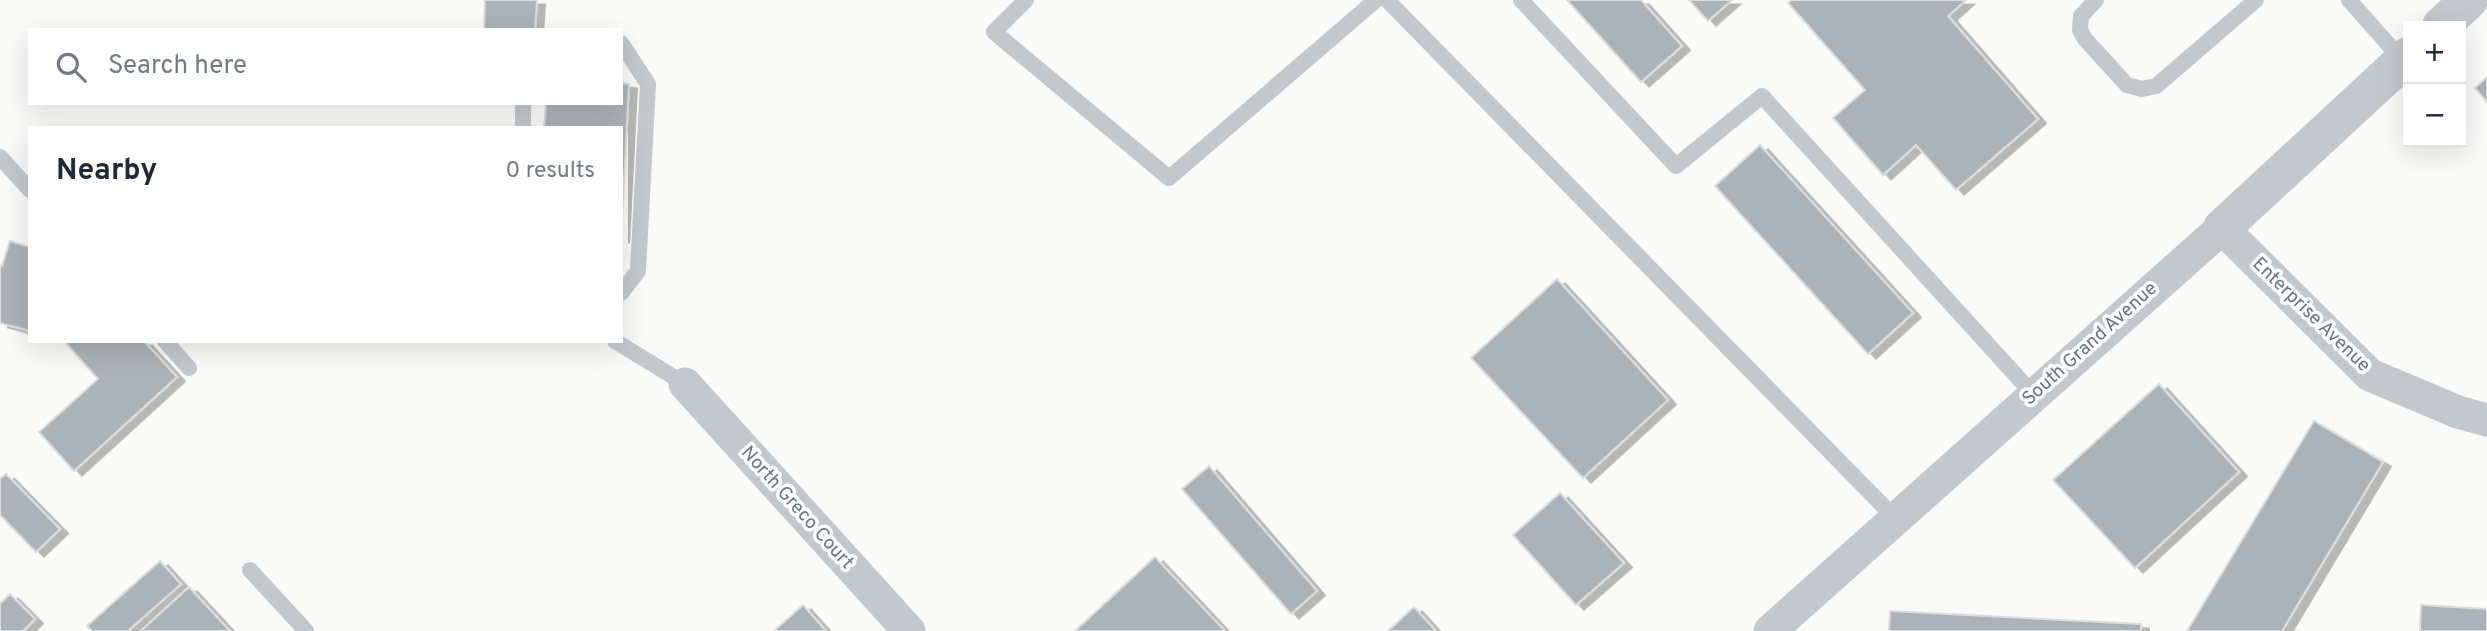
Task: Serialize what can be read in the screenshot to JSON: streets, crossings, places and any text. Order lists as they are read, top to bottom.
{
  "streets": {
    "street": ["Enterprise Avenue", "South Grand Avenue", "North Greco Court"]
  },
  "crossings": [
    ["Enterprise Avenue", "South Grand Avenue"]
  ],
  "page": {
    "map_buttons": ["+", "−"],
    "search": "Search here",
    "heading": ["Nearby", "0 results"]
  }
}
